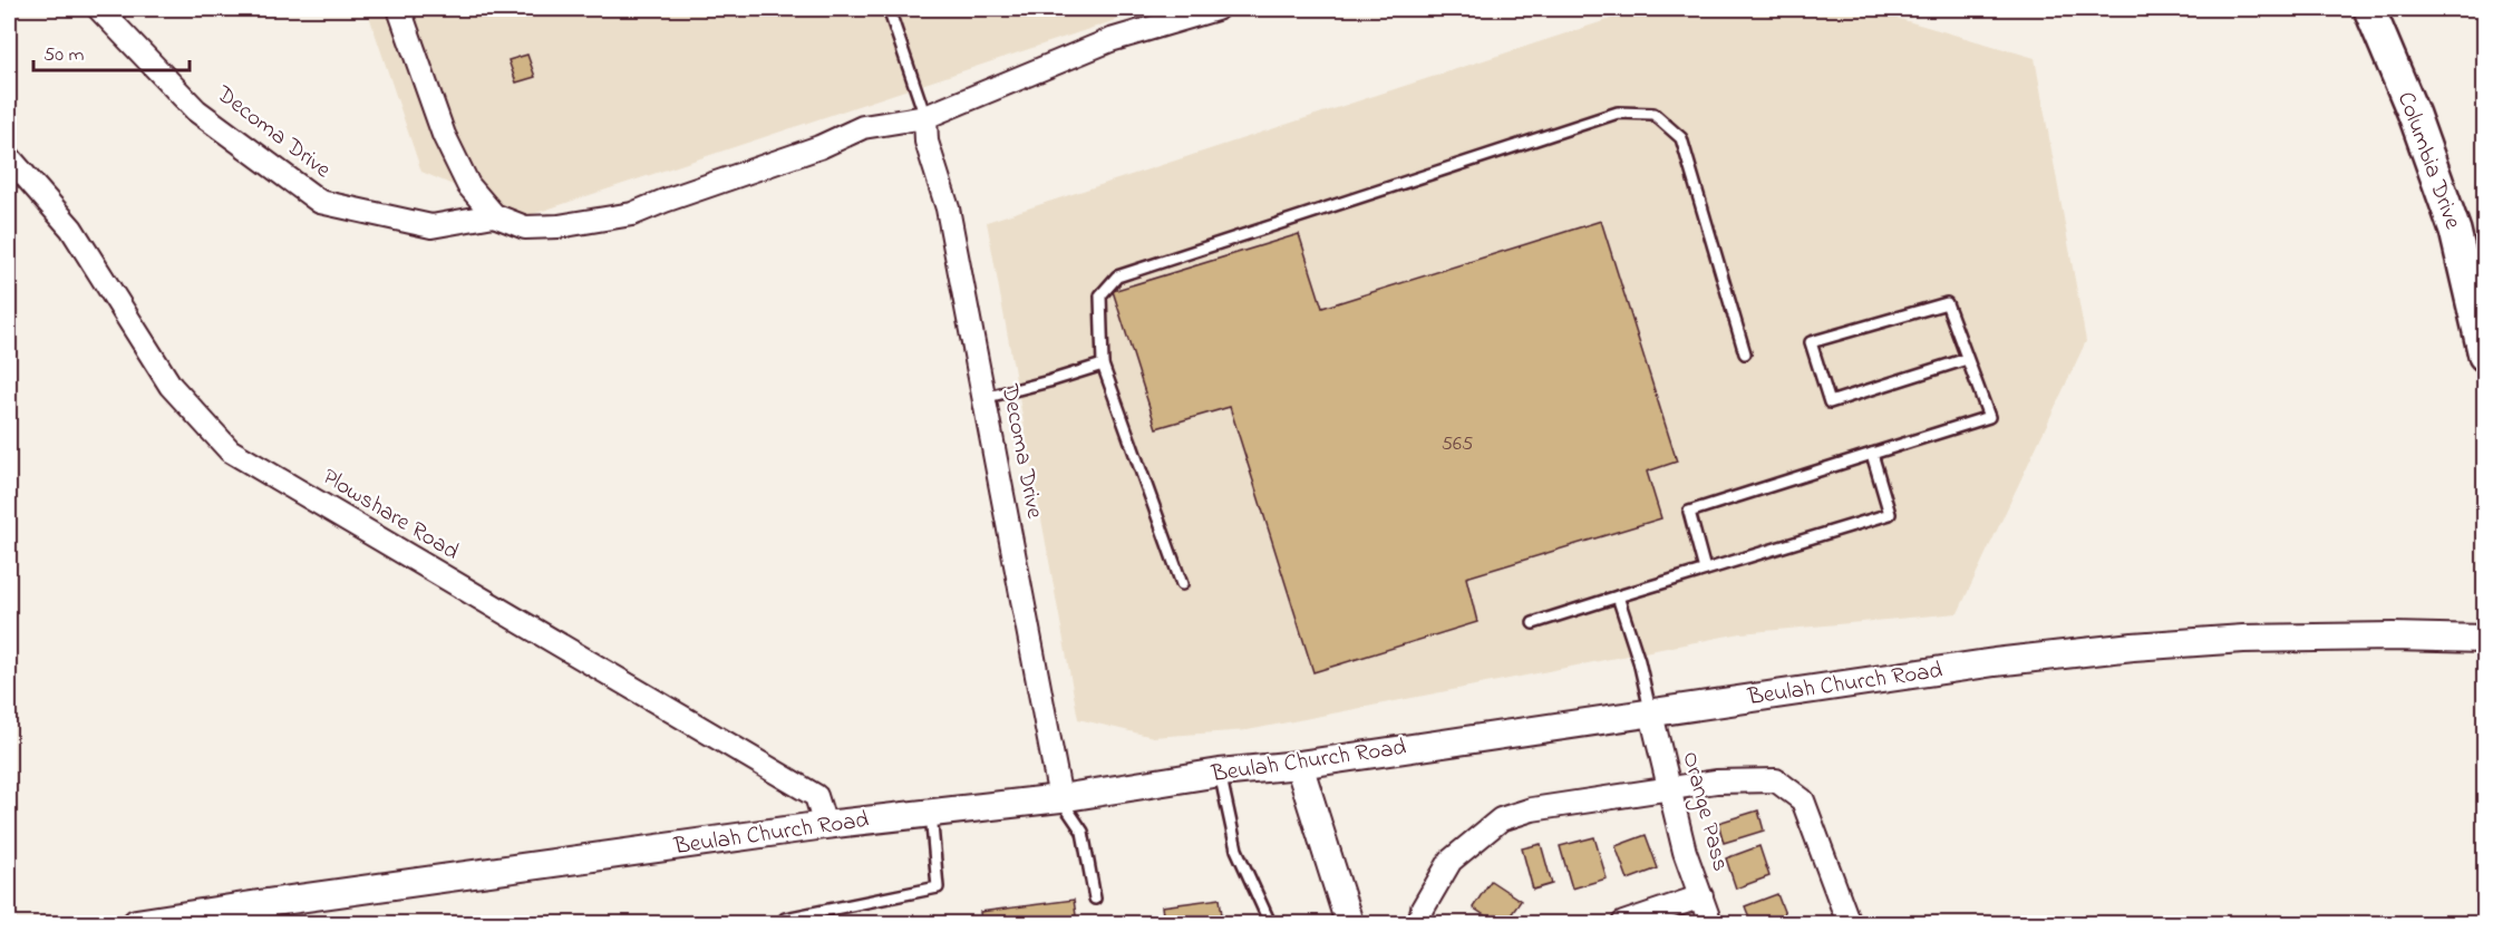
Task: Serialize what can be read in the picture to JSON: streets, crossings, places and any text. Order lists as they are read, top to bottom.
{
  "streets": {
    "main road": ["Columbia Drive"],
    "street": [
      "Decoma Drive",
      "Plowshare Road",
      "Beulah Church Road",
      "Orange Pass"
    ]
  },
  "crossings": [
    ["Decoma Drive", "Beulah Church Road"],
    ["Plowshare Road", "Beulah Church Road"],
    ["Beulah Church Road", "Orange Pass"]
  ],
  "house_numbers": ["565"],
  "scale_bar": "50 m"
}
